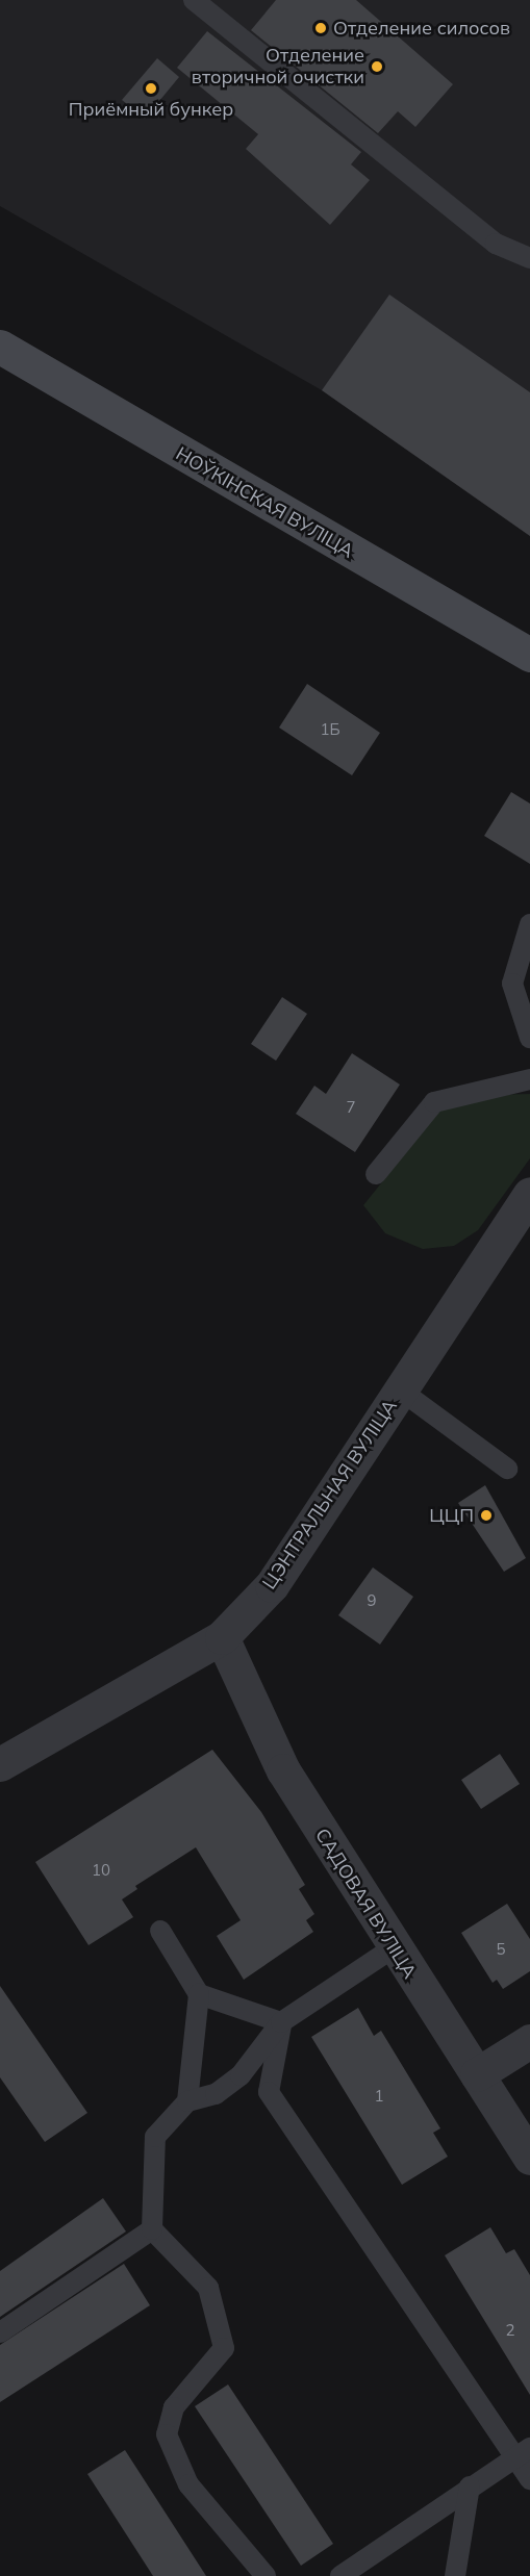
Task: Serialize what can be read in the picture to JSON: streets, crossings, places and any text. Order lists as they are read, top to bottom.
{
  "streets": {
    "main road": ["НОЎКІНСКАЯ ВУЛІЦА"],
    "street": ["ЦЭНТРАЛЬНАЯ ВУЛІЦА", "САДОВАЯ ВУЛІЦА"]
  },
  "crossings": [
    ["ЦЭНТРАЛЬНАЯ ВУЛІЦА", "САДОВАЯ ВУЛІЦА"]
  ],
  "places": [
    "Отделение силосов",
    "Отделение вторичной очистки",
    "Приёмный бункер",
    "ЦЦП"
  ],
  "house_numbers": [
    "1Б",
    "7",
    "9",
    "10",
    "5",
    "1",
    "2"
  ]
}
